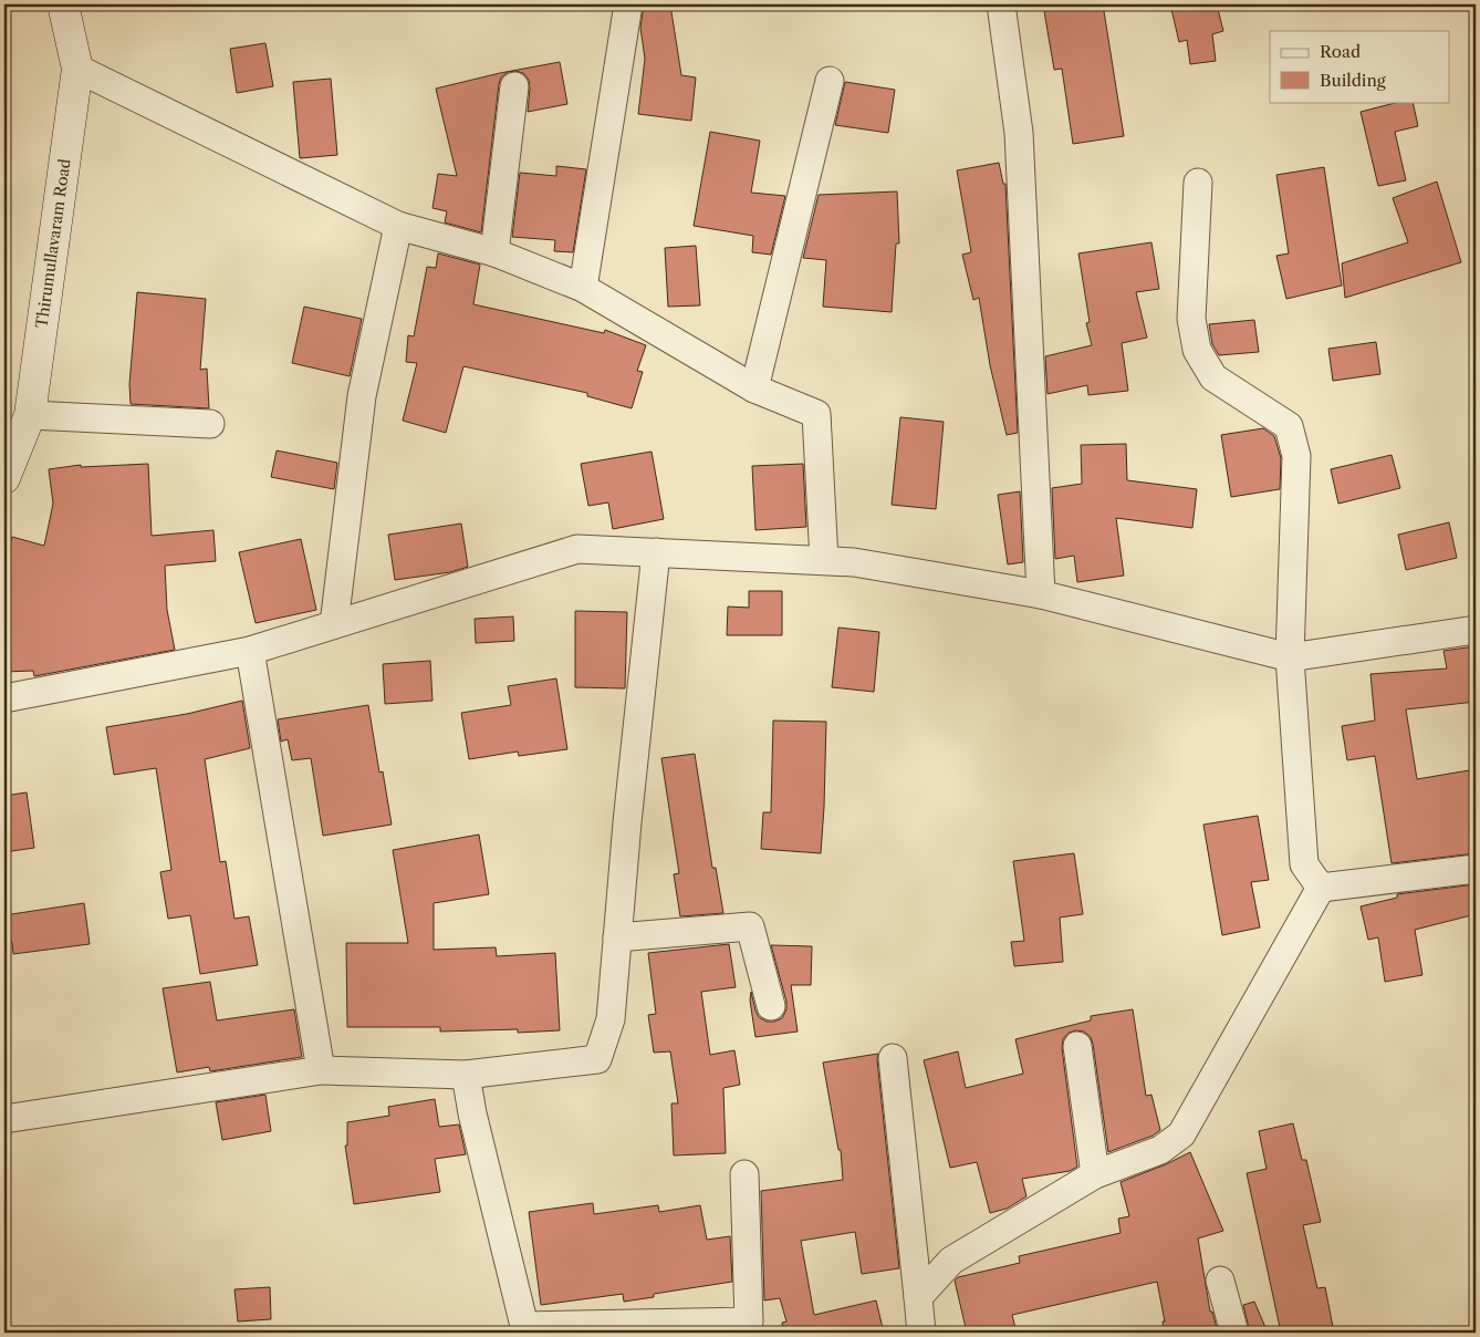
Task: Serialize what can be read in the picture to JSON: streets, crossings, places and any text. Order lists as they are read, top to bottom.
{
  "streets": {
    "street": ["Thirumullavaram Road"]
  },
  "legend": ["Road", "Building"]
}
